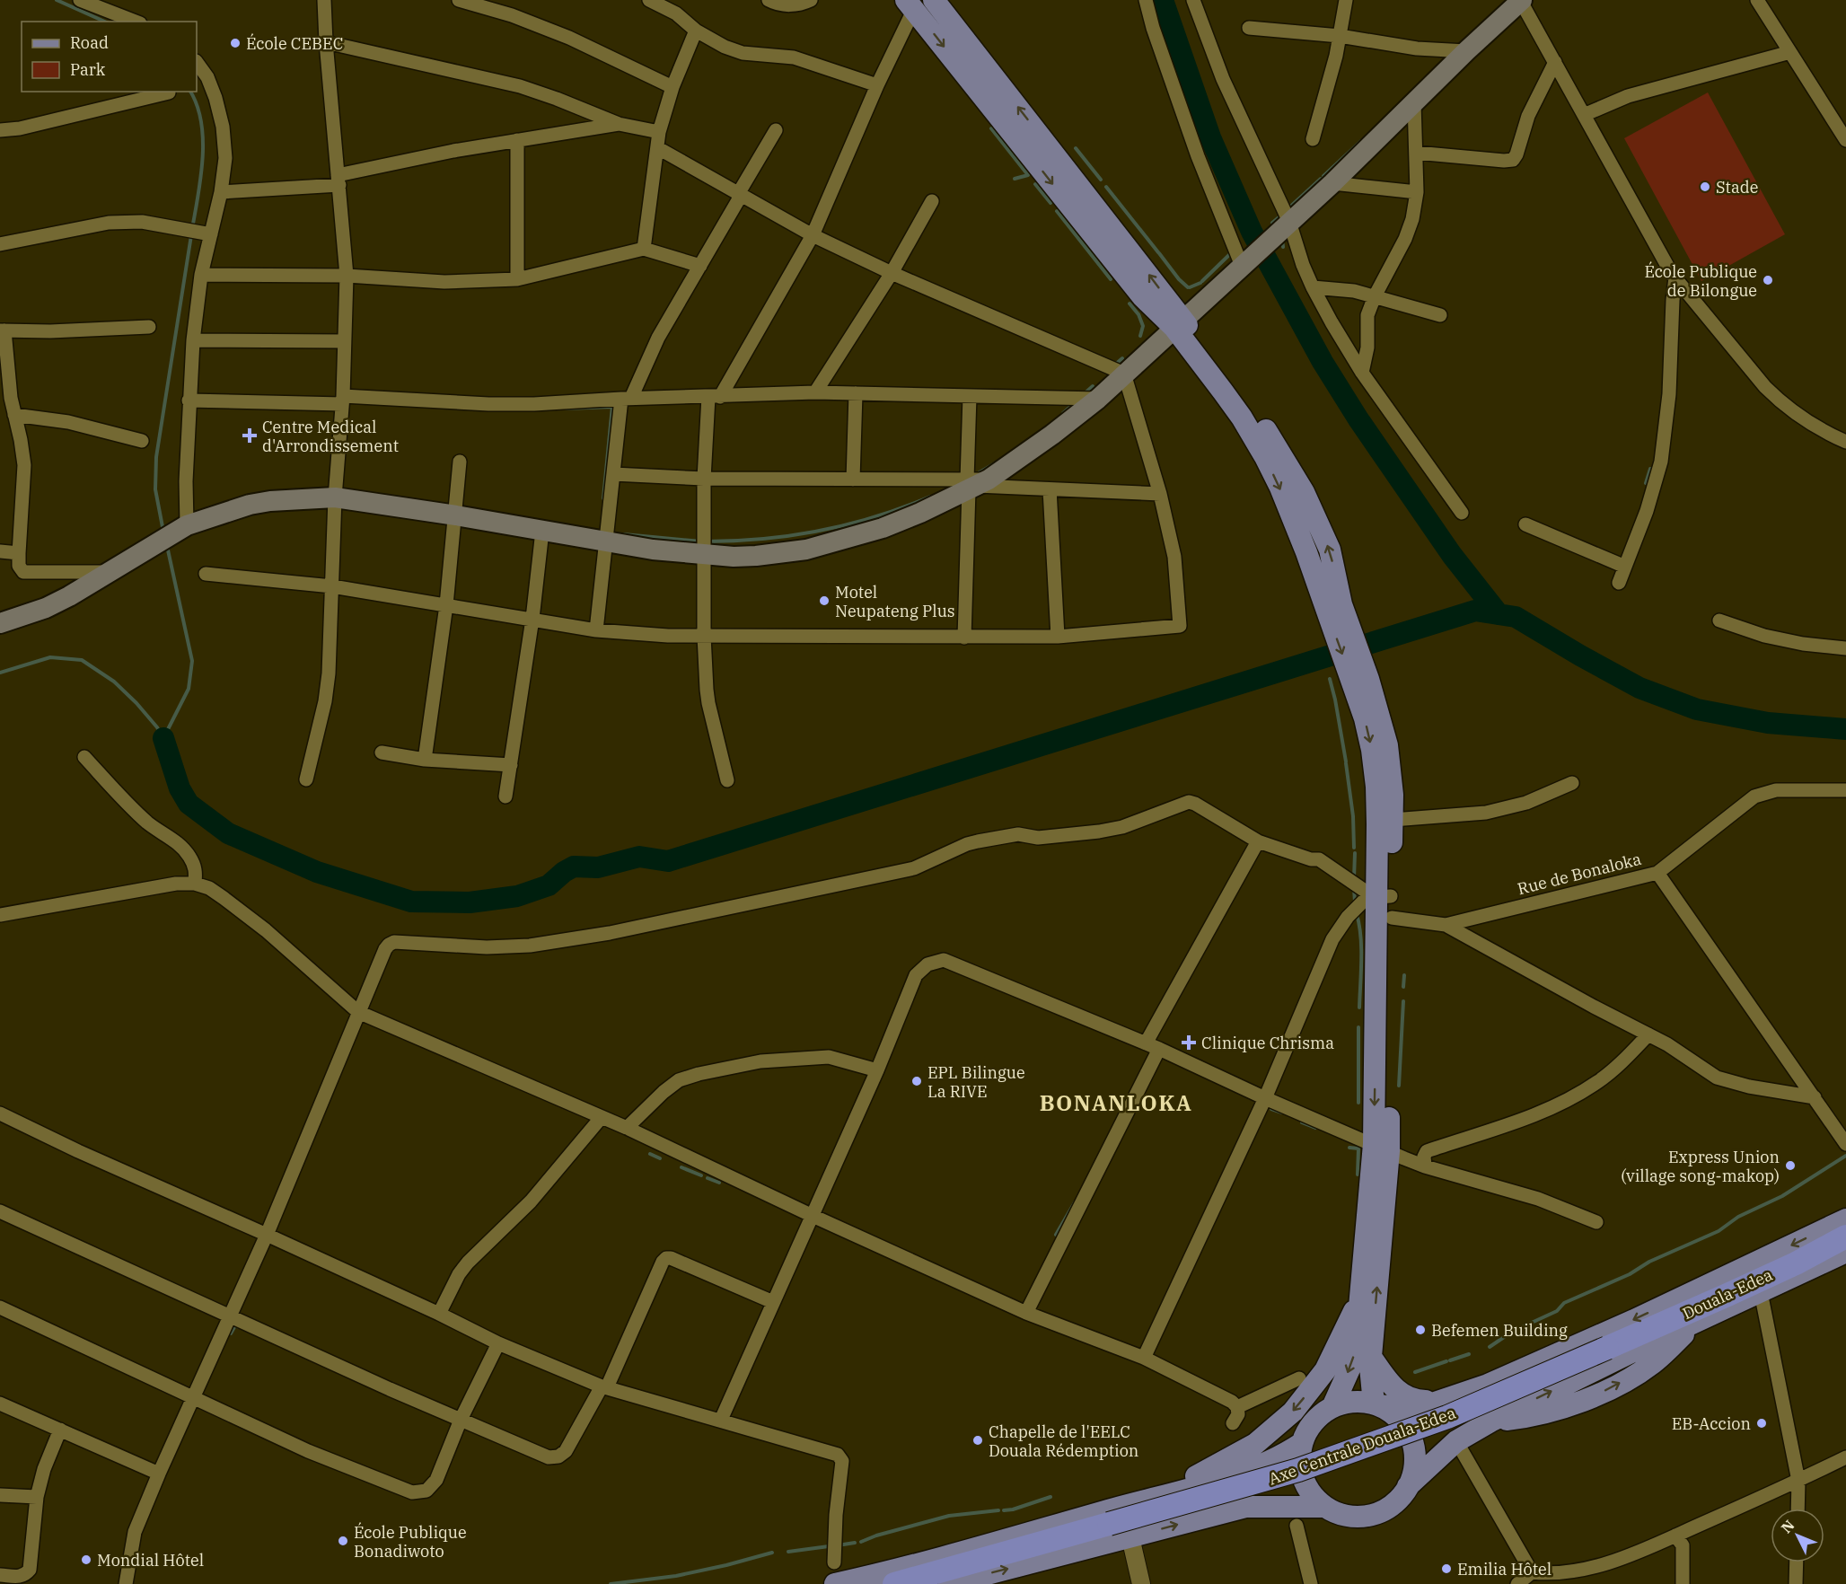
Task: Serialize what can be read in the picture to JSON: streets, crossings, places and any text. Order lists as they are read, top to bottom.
{
  "streets": {
    "highway": ["Douala-Edea", "Axe Centrale Douala-Edea"],
    "street": ["Rue de Bonaloka"]
  },
  "crossings": [
    ["Douala-Edea", "Axe Centrale Douala-Edea"]
  ],
  "districts": ["BONANLOKA"],
  "places": {
    "other": [
      "École CEBEC",
      "Stade",
      "École Publique de Bilongue",
      "Motel Neupateng Plus",
      "EPL Bilingue La RIVE",
      "Express Union (village song-makop)",
      "Befemen Building",
      "EB-Accion",
      "Chapelle de l'EELC Douala Rédemption",
      "École Publique Bonadiwoto",
      "Mondial Hôtel",
      "Emilia Hôtel"
    ],
    "health": ["Centre Medical d'Arrondissement", "Clinique Chrisma"]
  },
  "legend": ["Road", "Park"],
  "north": "top left"
}
